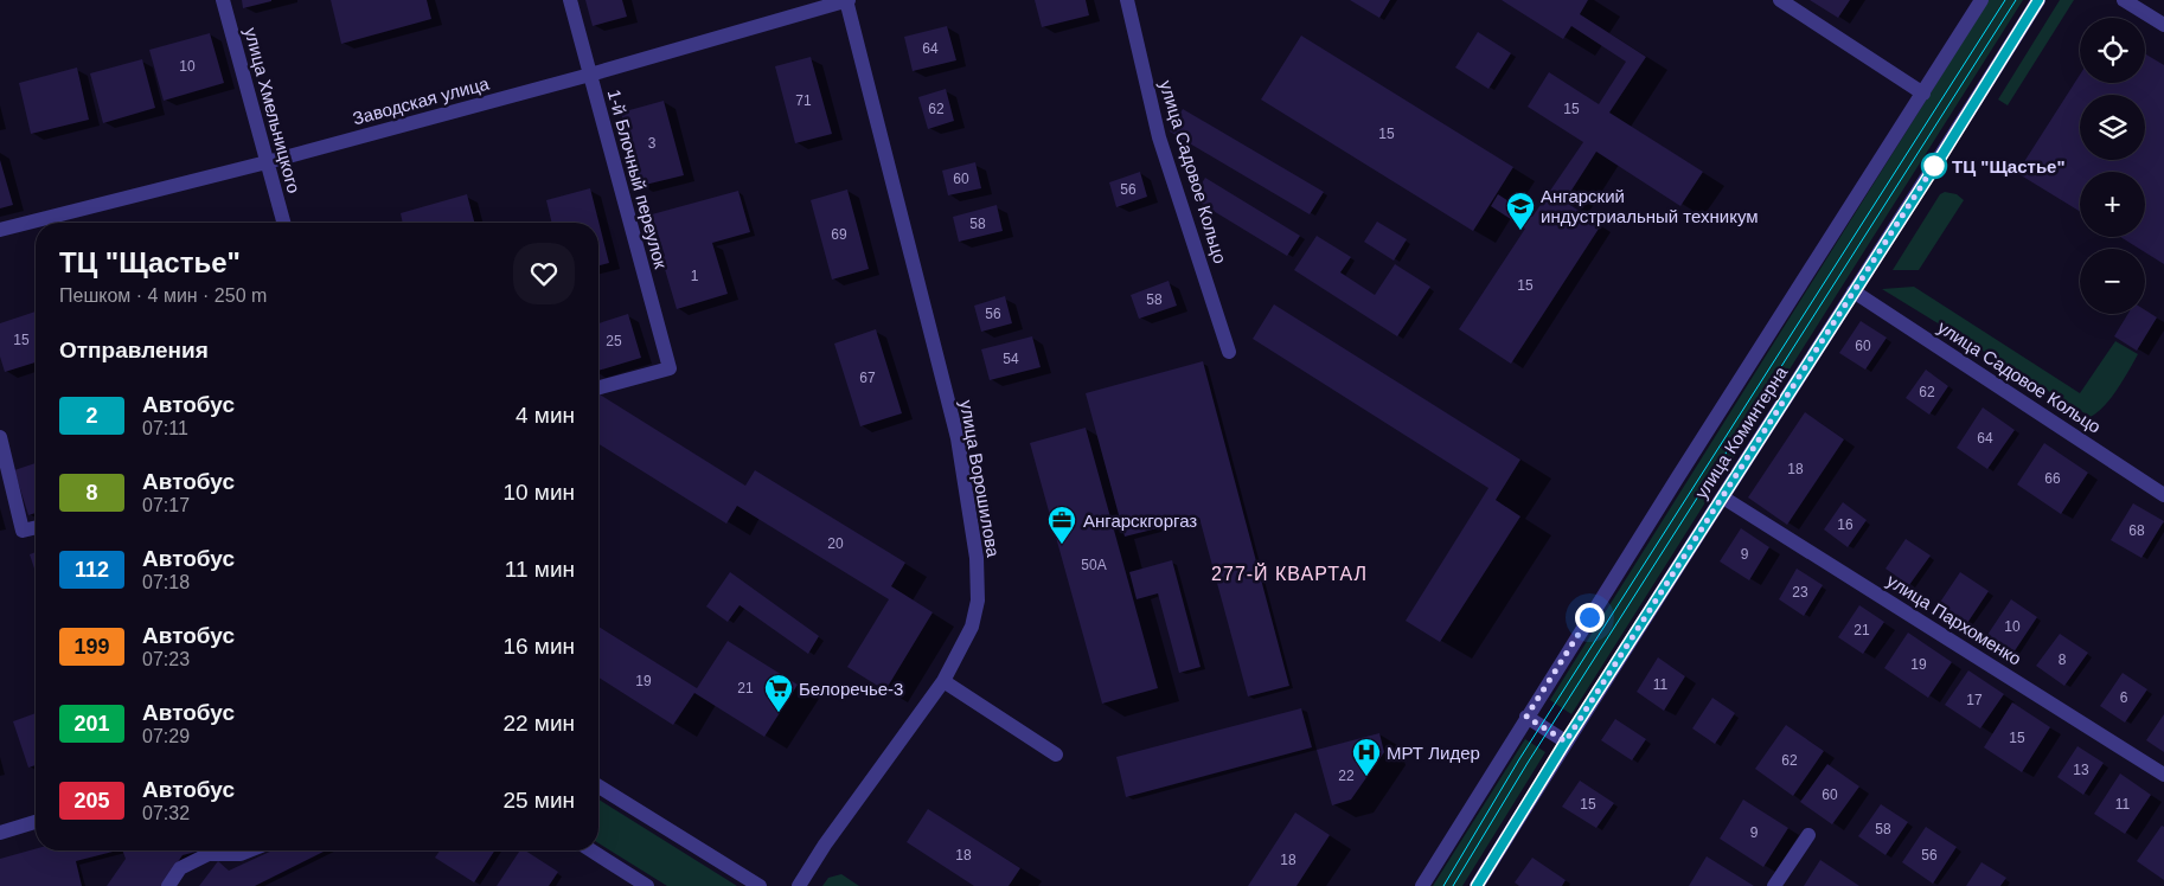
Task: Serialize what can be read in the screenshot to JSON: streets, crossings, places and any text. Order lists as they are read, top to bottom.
{
  "streets": {
    "street": [
      "Заводская улица",
      "улица Хмельницкого",
      "улица Садовое Кольцо",
      "1-й Блочный переулок",
      "улица Коминтерна",
      "улица Ворошилова",
      "улица Пархоменко"
    ]
  },
  "crossings": [
    ["Заводская улица", "улица Хмельницкого"],
    ["Заводская улица", "1-й Блочный переулок"],
    ["Заводская улица", "улица Ворошилова"],
    ["улица Садовое Кольцо", "улица Коминтерна"],
    ["улица Коминтерна", "улица Пархоменко"]
  ],
  "districts": ["277-Й КВАРТАЛ"],
  "places": {
    "other": ["ТЦ \"Щастье\""],
    "school or university": ["Ангарский индустриальный техникум"],
    "office": ["Ангарскгоргаз"],
    "supermarket": ["Белоречье-3"],
    "hospital": ["МРТ Лидер"]
  },
  "lines": ["bus line 2"],
  "house_numbers": [
    "64",
    "10",
    "71",
    "62",
    "15",
    "15",
    "3",
    "60",
    "56",
    "58",
    "69",
    "1",
    "15",
    "58",
    "56",
    "15",
    "25",
    "60",
    "54",
    "67",
    "62",
    "64",
    "18",
    "66",
    "16",
    "68",
    "20",
    "9",
    "50А",
    "23",
    "10",
    "21",
    "8",
    "19",
    "19",
    "11",
    "21",
    "6",
    "17",
    "15",
    "62",
    "13",
    "22",
    "60",
    "15",
    "11",
    "58",
    "9",
    "18",
    "56",
    "18"
  ],
  "page": {
    "map_buttons": ["+", "−"],
    "heading": [
      ["ТЦ \"Щастье\"", "Пешком · 4 мин · 250 m"],
      "Отправления"
    ],
    "list": [
      {
        "mark": "2",
        "name": "Автобус",
        "note": "07:11",
        "value": "4 мин"
      },
      {
        "mark": "8",
        "name": "Автобус",
        "note": "07:17",
        "value": "10 мин"
      },
      {
        "mark": "112",
        "name": "Автобус",
        "note": "07:18",
        "value": "11 мин"
      },
      {
        "mark": "199",
        "name": "Автобус",
        "note": "07:23",
        "value": "16 мин"
      },
      {
        "mark": "201",
        "name": "Автобус",
        "note": "07:29",
        "value": "22 мин"
      },
      {
        "mark": "205",
        "name": "Автобус",
        "note": "07:32",
        "value": "25 мин"
      }
    ]
  }
}
